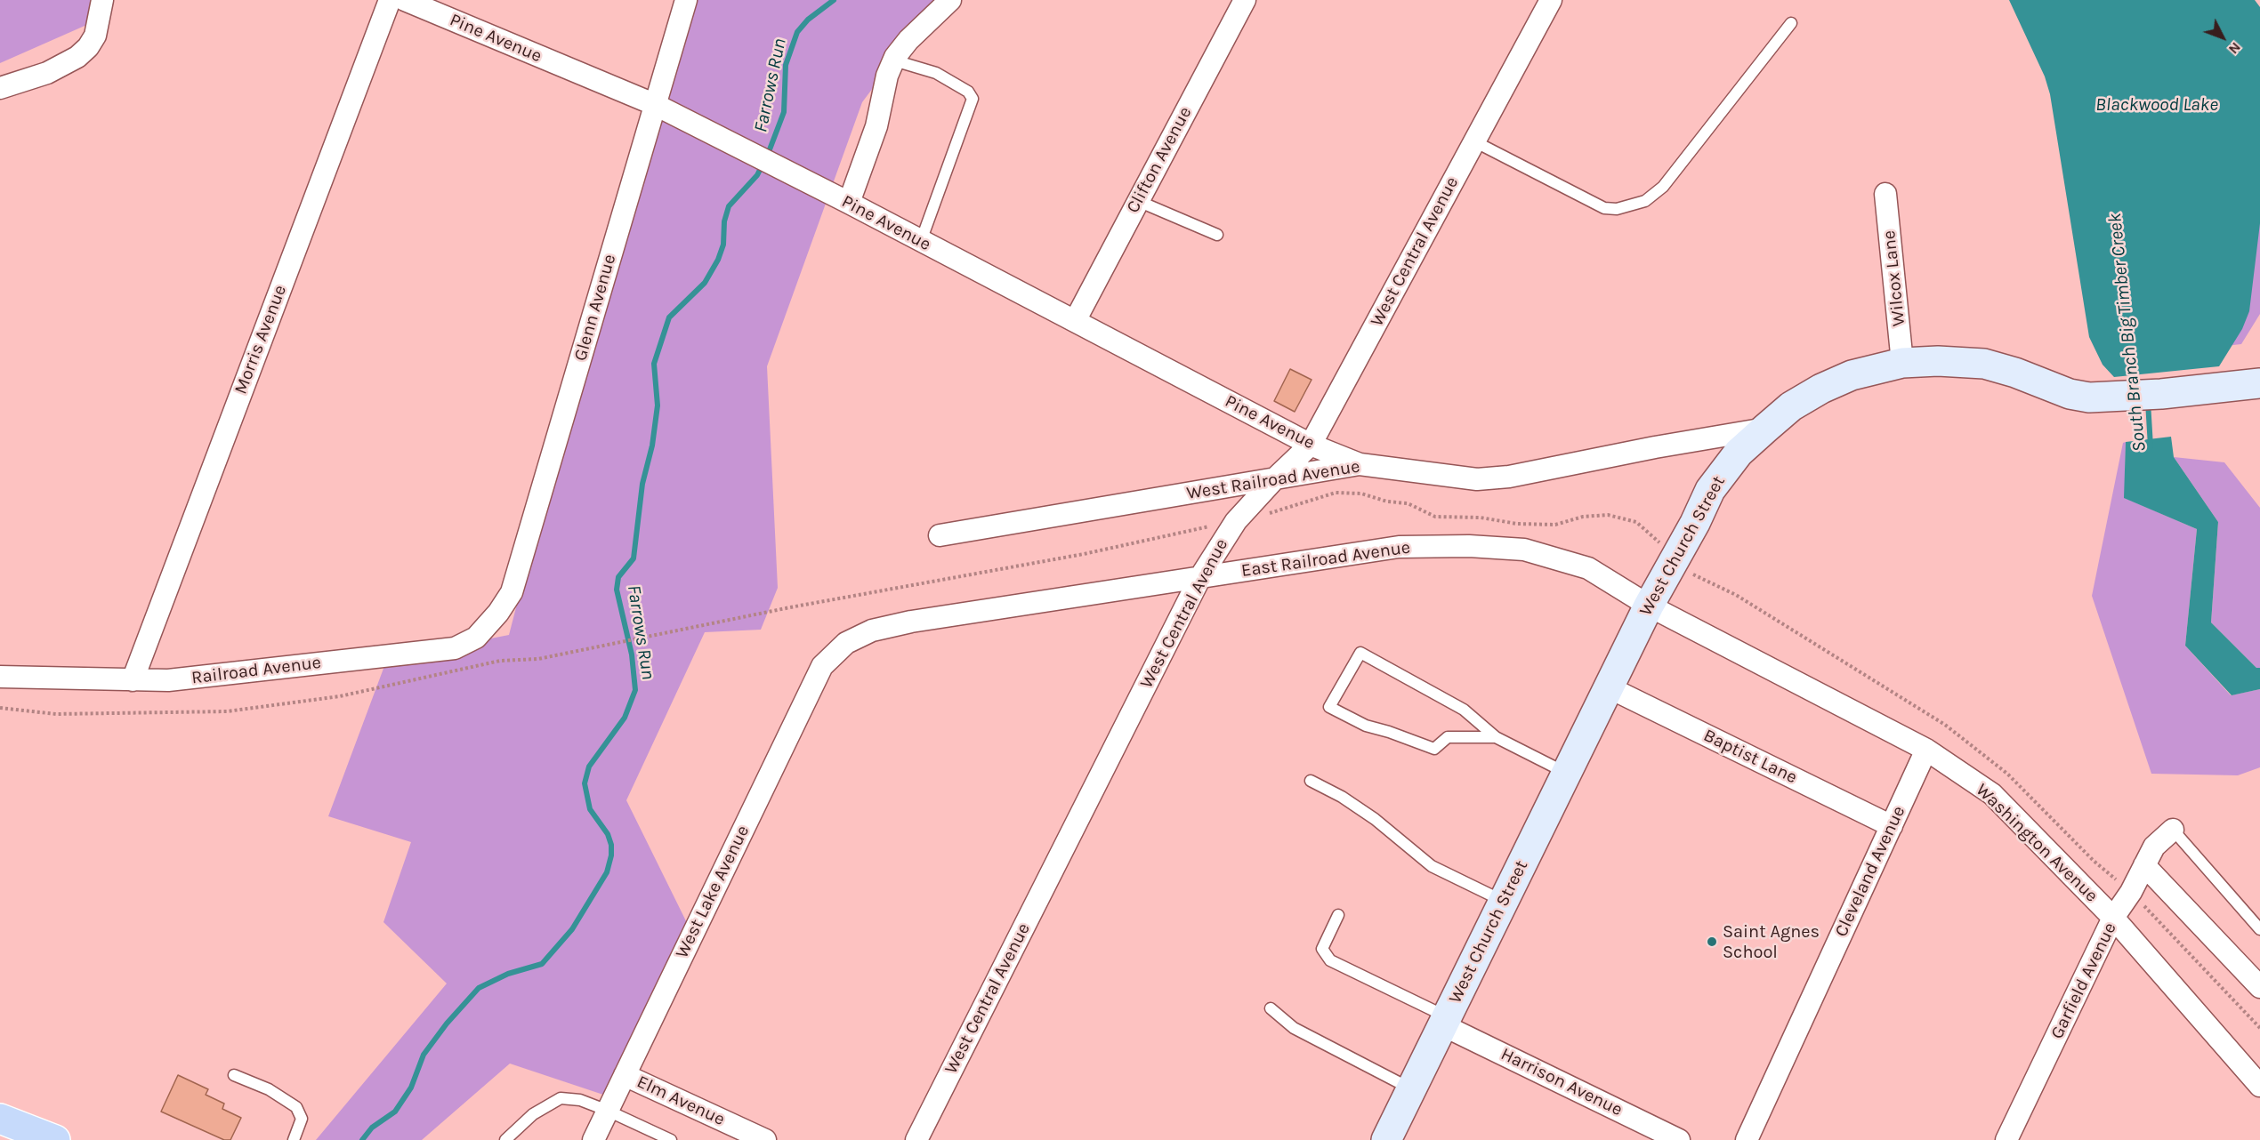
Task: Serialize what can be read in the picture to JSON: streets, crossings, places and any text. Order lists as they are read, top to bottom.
{
  "streets": {
    "main road": ["West Church Street"],
    "street": [
      "Pine Avenue",
      "Clifton Avenue",
      "West Central Avenue",
      "Wilcox Lane",
      "Glenn Avenue",
      "Morris Avenue",
      "West Railroad Avenue",
      "East Railroad Avenue",
      "Railroad Avenue",
      "Baptist Lane",
      "Washington Avenue",
      "Cleveland Avenue",
      "West Lake Avenue",
      "Garfield Avenue",
      "Harrison Avenue",
      "Elm Avenue"
    ]
  },
  "crossings": [
    ["Pine Avenue", "Clifton Avenue"],
    ["Pine Avenue", "West Central Avenue"],
    ["Pine Avenue", "Glenn Avenue"],
    ["Pine Avenue", "West Railroad Avenue"],
    ["West Central Avenue", "West Railroad Avenue"],
    ["West Central Avenue", "East Railroad Avenue"],
    ["Wilcox Lane", "West Church Street"],
    ["Glenn Avenue", "Railroad Avenue"],
    ["Morris Avenue", "Railroad Avenue"],
    ["West Railroad Avenue", "West Church Street"],
    ["West Church Street", "East Railroad Avenue"],
    ["West Church Street", "Baptist Lane"],
    ["West Church Street", "Washington Avenue"],
    ["West Church Street", "Harrison Avenue"],
    ["East Railroad Avenue", "Washington Avenue"],
    ["East Railroad Avenue", "West Lake Avenue"],
    ["Baptist Lane", "Cleveland Avenue"],
    ["Washington Avenue", "Cleveland Avenue"],
    ["Washington Avenue", "Garfield Avenue"],
    ["West Lake Avenue", "Elm Avenue"]
  ],
  "water": ["Farrows Run", "Blackwood Lake", "South Branch Big Timber Creek"],
  "places": ["Saint Agnes School"],
  "north": "bottom right"
}
